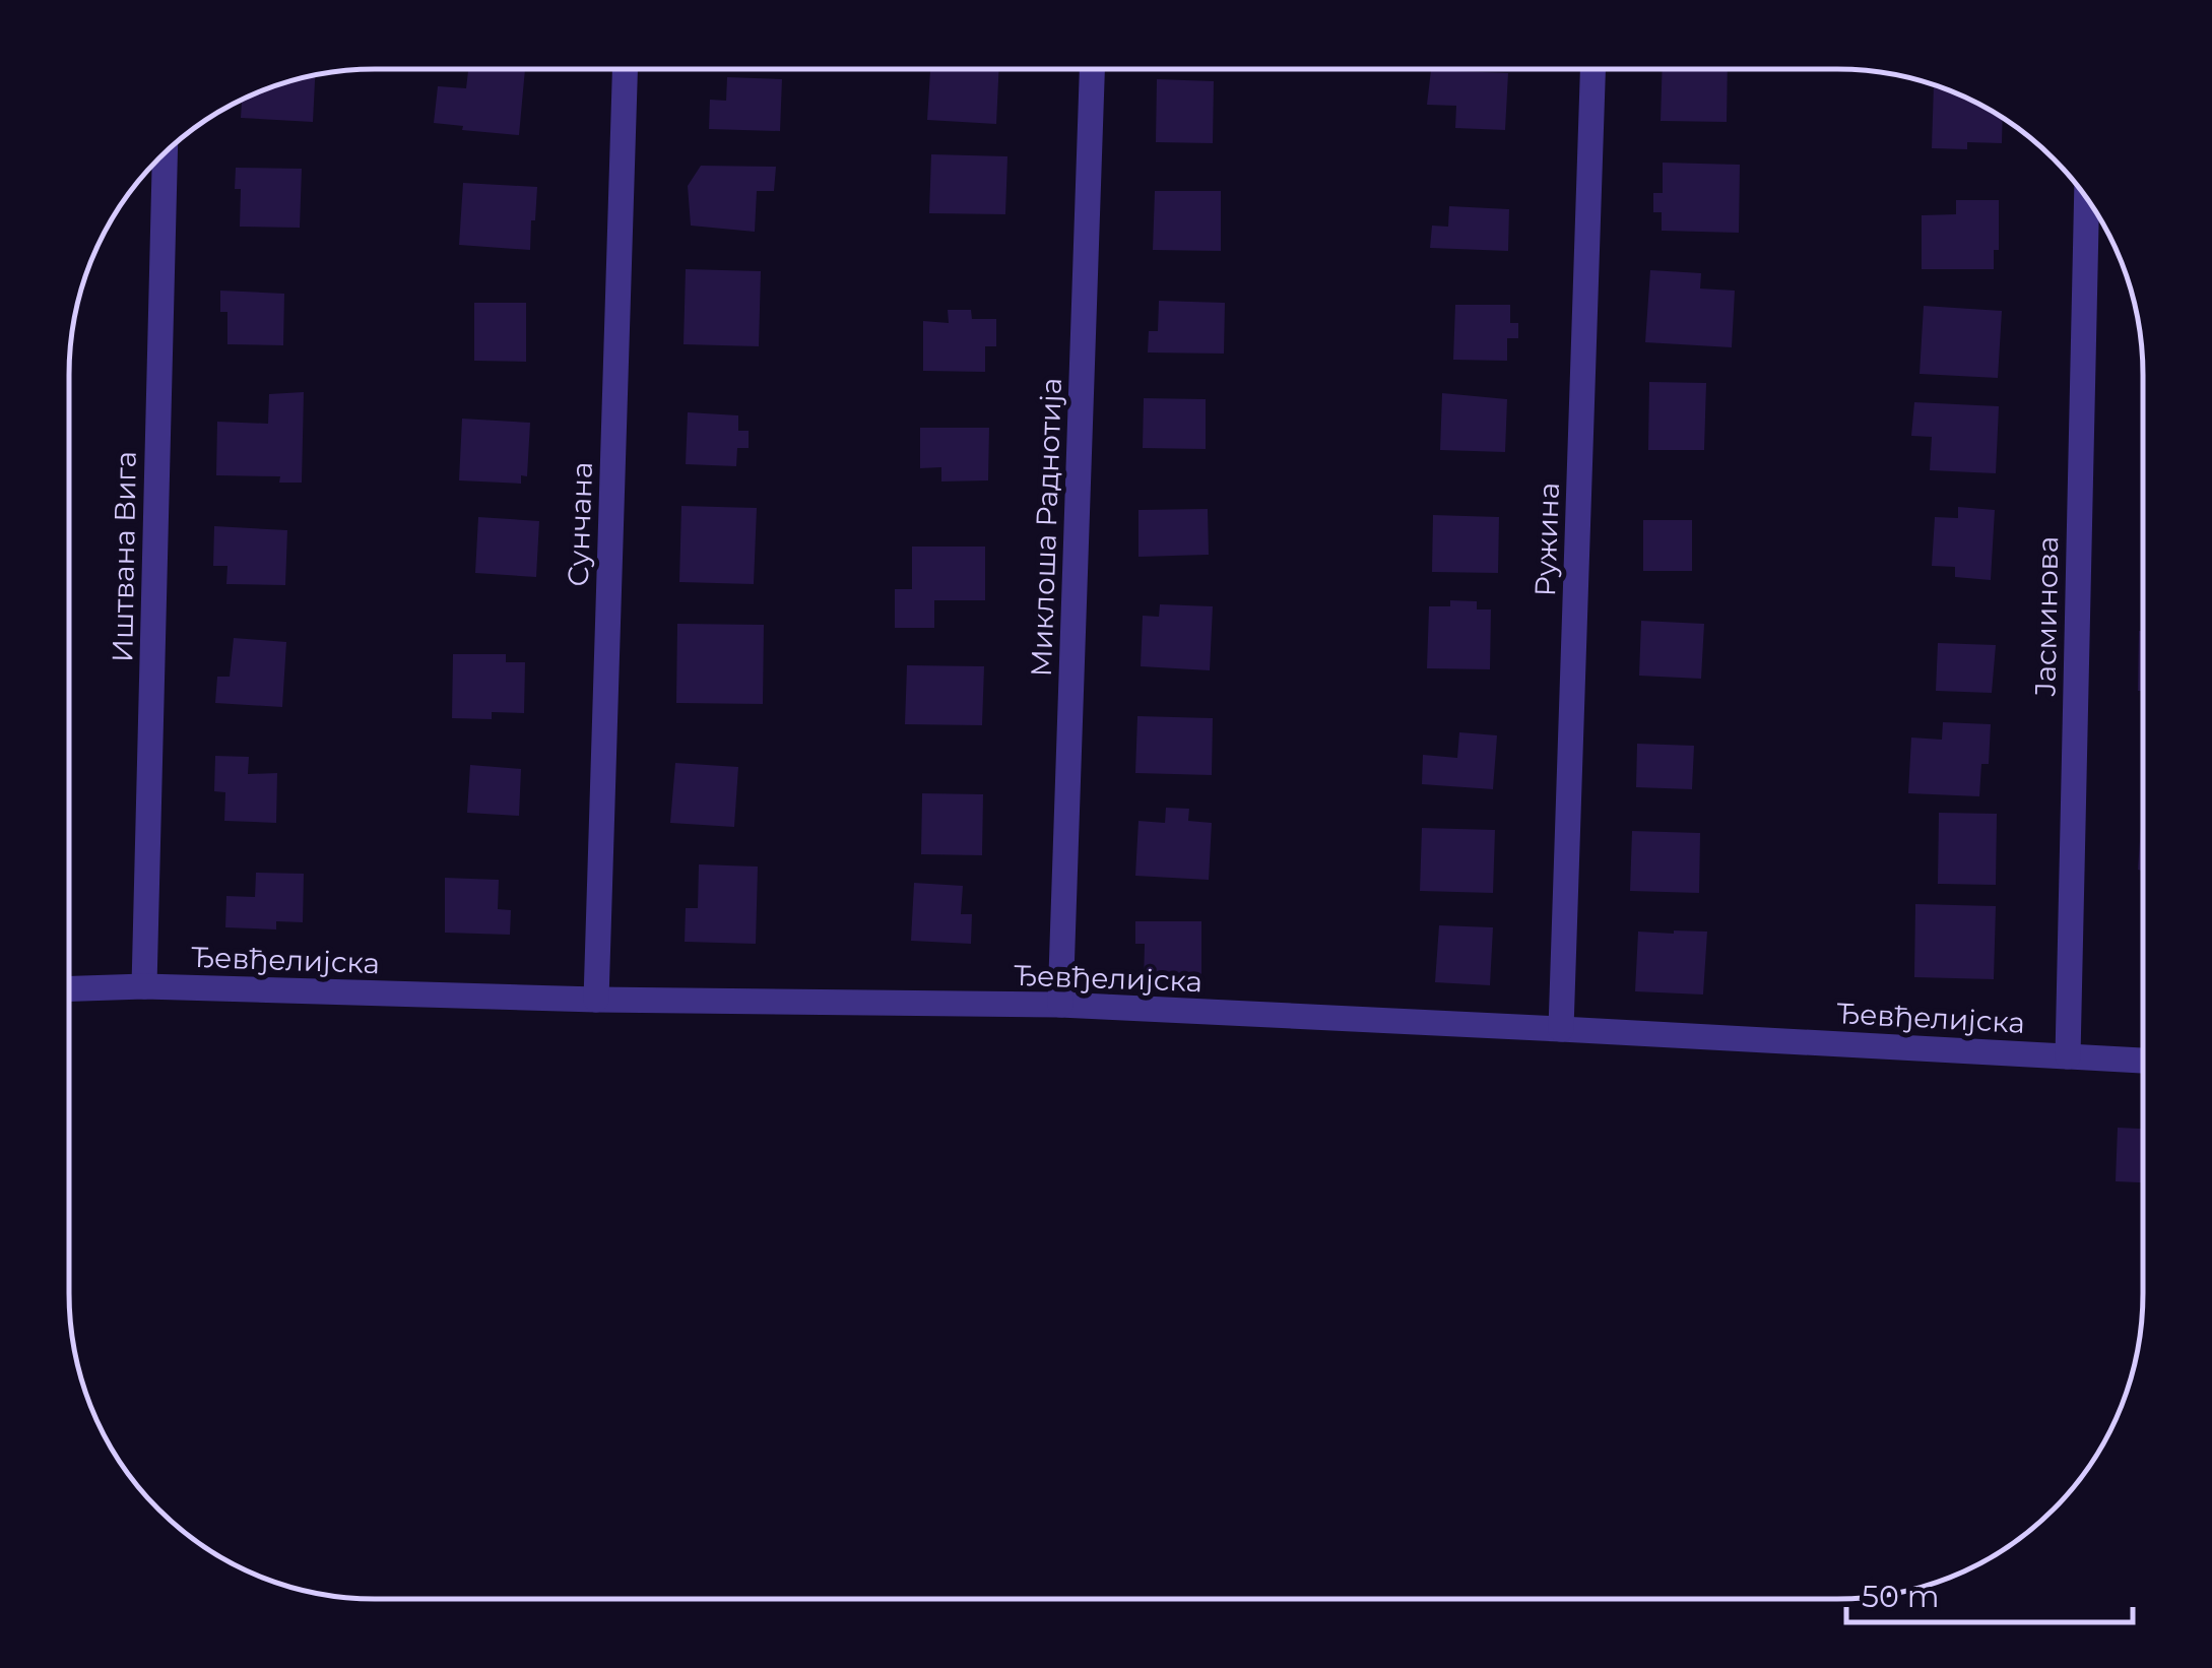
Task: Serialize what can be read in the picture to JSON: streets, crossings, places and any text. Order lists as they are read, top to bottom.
{
  "streets": {
    "street": [
      "Сунчана",
      "Миклоша Раднотија",
      "Ружина",
      "Иштвана Вига",
      "Јасминова",
      "Ђевђелијска"
    ]
  },
  "crossings": [
    ["Сунчана", "Ђевђелијска"],
    ["Миклоша Раднотија", "Ђевђелијска"],
    ["Ружина", "Ђевђелијска"],
    ["Иштвана Вига", "Ђевђелијска"],
    ["Јасминова", "Ђевђелијска"]
  ],
  "scale_bar": "50 m"
}
